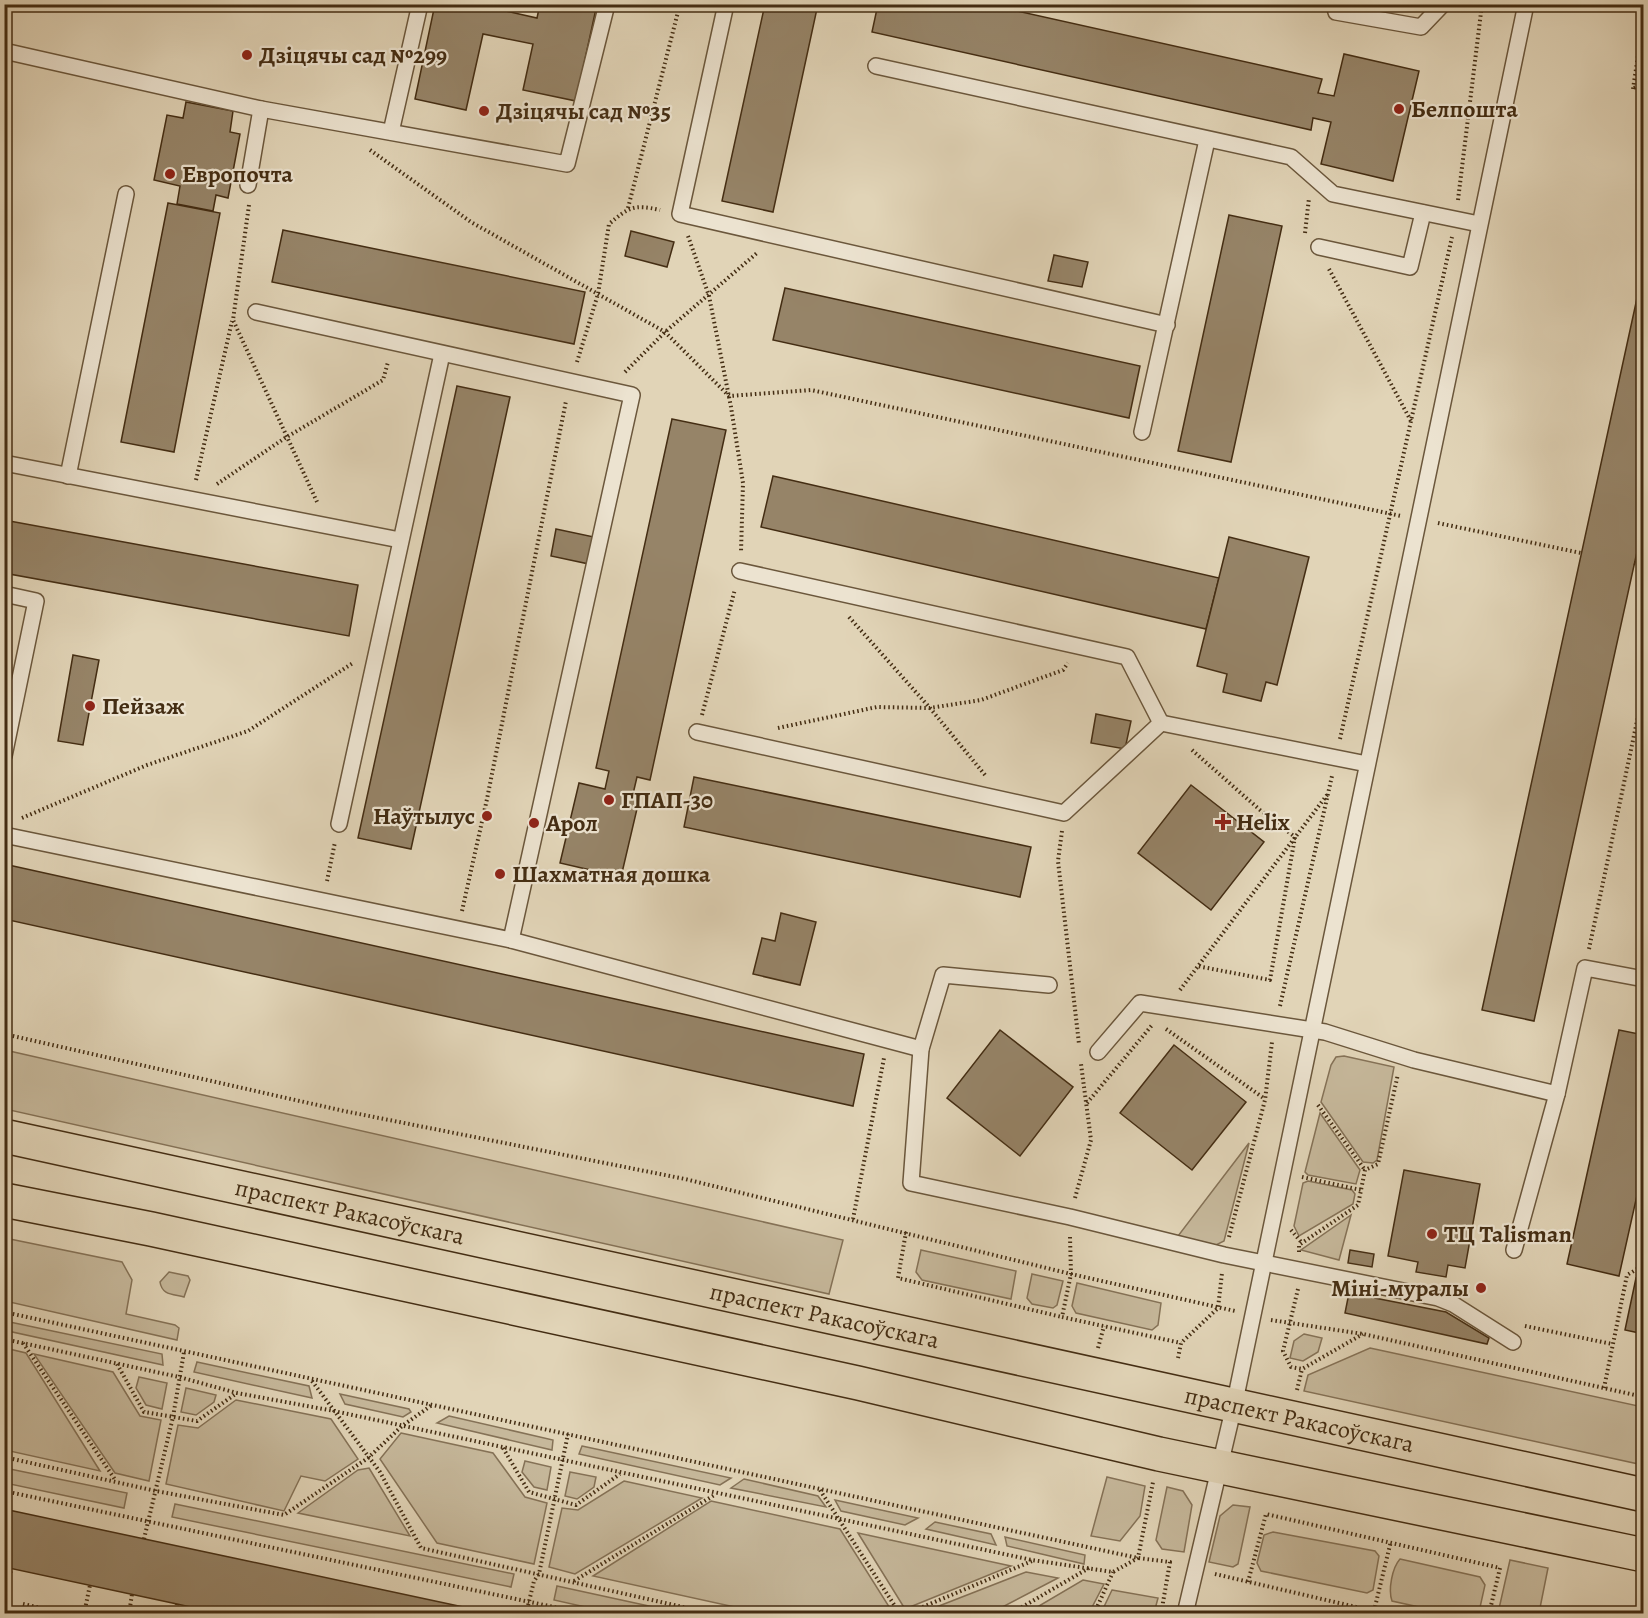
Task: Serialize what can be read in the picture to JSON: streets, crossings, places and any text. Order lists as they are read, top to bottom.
{
  "streets": {
    "main road": ["праспект Ракасоўскага"]
  },
  "places": {
    "other": [
      "Дзіцячы сад №299",
      "Белпошта",
      "Дзіцячы сад №35",
      "Европочта",
      "Пейзаж",
      "ГПАП-30",
      "Наўтылус",
      "Арол",
      "Шахматная дошка",
      "ТЦ Talisman",
      "Міні-муралы"
    ],
    "health": ["Helix"]
  }
}
